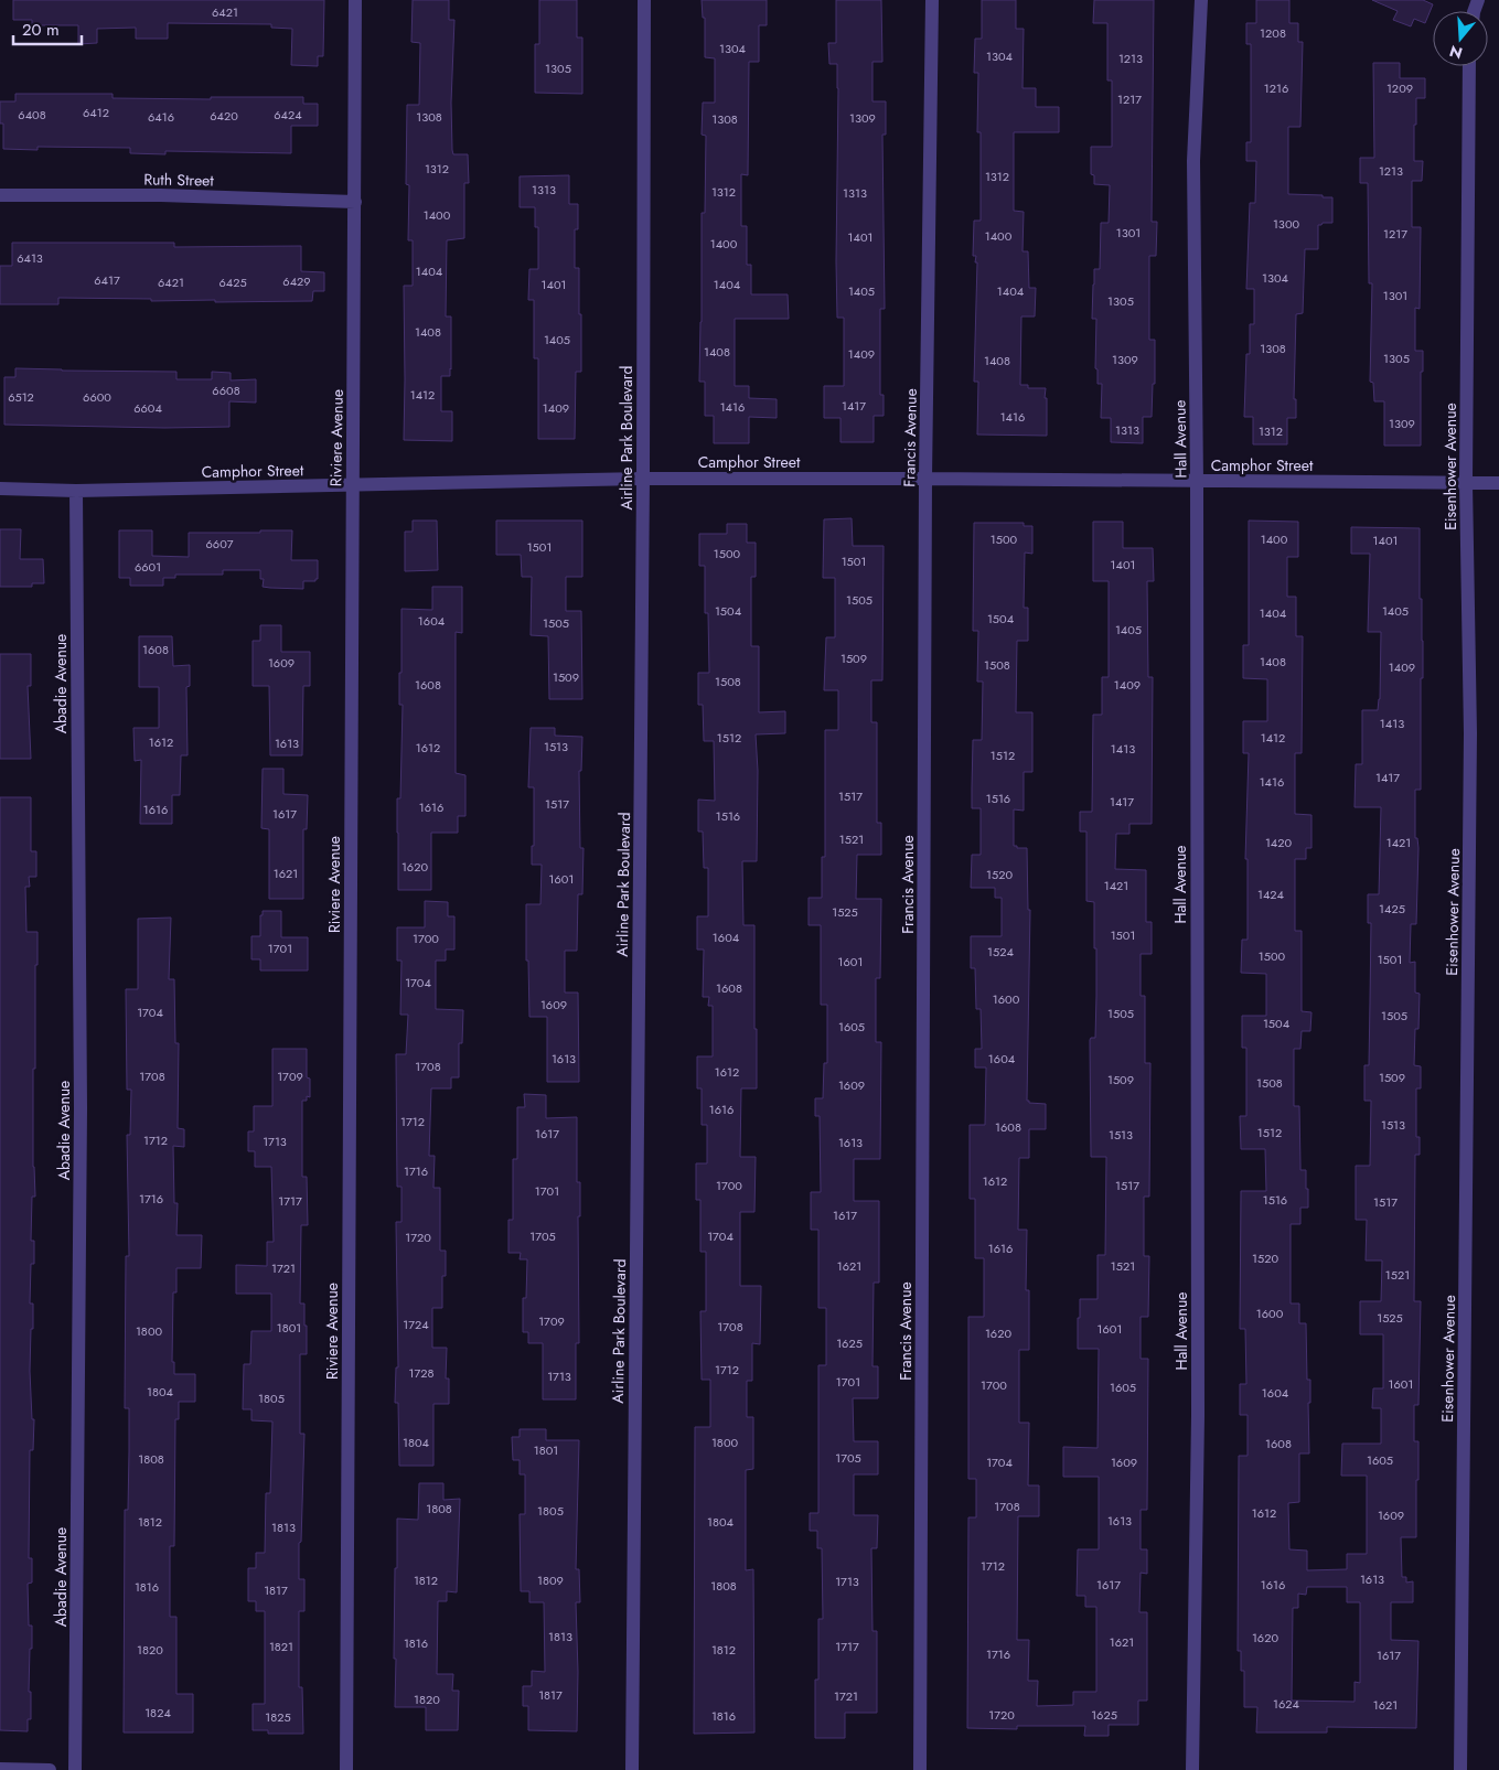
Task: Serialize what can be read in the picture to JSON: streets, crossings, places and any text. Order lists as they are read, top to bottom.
{
  "streets": {
    "street": [
      "Ruth Street",
      "Riviere Avenue",
      "Airline Park Boulevard",
      "Francis Avenue",
      "Hall Avenue",
      "Camphor Street",
      "Eisenhower Avenue",
      "Abadie Avenue"
    ]
  },
  "crossings": [
    ["Ruth Street", "Riviere Avenue"],
    ["Riviere Avenue", "Camphor Street"],
    ["Airline Park Boulevard", "Camphor Street"],
    ["Francis Avenue", "Camphor Street"],
    ["Hall Avenue", "Camphor Street"],
    ["Camphor Street", "Eisenhower Avenue"],
    ["Camphor Street", "Abadie Avenue"]
  ],
  "house_numbers": [
    "6421",
    "1208",
    "1304",
    "1304",
    "1213",
    "1305",
    "1216",
    "1209",
    "1217",
    "6412",
    "6408",
    "6424",
    "6420",
    "6416",
    "1308",
    "1309",
    "1308",
    "1312",
    "1213",
    "1312",
    "1313",
    "1312",
    "1313",
    "1400",
    "1300",
    "1301",
    "1217",
    "1400",
    "1401",
    "1400",
    "6413",
    "1404",
    "1304",
    "6417",
    "6429",
    "6421",
    "6425",
    "1401",
    "1404",
    "1405",
    "1404",
    "1301",
    "1305",
    "1408",
    "1405",
    "1308",
    "1408",
    "1409",
    "1305",
    "1309",
    "1408",
    "6608",
    "1412",
    "6512",
    "6600",
    "1417",
    "1416",
    "6604",
    "1409",
    "1416",
    "1309",
    "1313",
    "1312",
    "1500",
    "1400",
    "1401",
    "6607",
    "1501",
    "1500",
    "1501",
    "1401",
    "6601",
    "1505",
    "1504",
    "1405",
    "1404",
    "1504",
    "1604",
    "1505",
    "1405",
    "1608",
    "1509",
    "1408",
    "1609",
    "1508",
    "1409",
    "1509",
    "1508",
    "1608",
    "1409",
    "1413",
    "1512",
    "1412",
    "1612",
    "1613",
    "1513",
    "1612",
    "1413",
    "1512",
    "1417",
    "1416",
    "1517",
    "1516",
    "1417",
    "1517",
    "1616",
    "1616",
    "1617",
    "1516",
    "1521",
    "1420",
    "1421",
    "1620",
    "1621",
    "1520",
    "1601",
    "1421",
    "1424",
    "1425",
    "1525",
    "1501",
    "1604",
    "1700",
    "1701",
    "1524",
    "1500",
    "1501",
    "1601",
    "1704",
    "1608",
    "1600",
    "1609",
    "1704",
    "1505",
    "1505",
    "1504",
    "1605",
    "1613",
    "1604",
    "1708",
    "1612",
    "1708",
    "1709",
    "1509",
    "1509",
    "1508",
    "1609",
    "1616",
    "1712",
    "1513",
    "1608",
    "1512",
    "1617",
    "1513",
    "1712",
    "1713",
    "1613",
    "1716",
    "1612",
    "1700",
    "1517",
    "1701",
    "1716",
    "1516",
    "1717",
    "1517",
    "1617",
    "1705",
    "1704",
    "1720",
    "1616",
    "1520",
    "1621",
    "1521",
    "1721",
    "1521",
    "1600",
    "1525",
    "1709",
    "1724",
    "1708",
    "1801",
    "1601",
    "1800",
    "1620",
    "1625",
    "1712",
    "1728",
    "1713",
    "1701",
    "1601",
    "1700",
    "1605",
    "1804",
    "1604",
    "1805",
    "1804",
    "1800",
    "1608",
    "1801",
    "1705",
    "1808",
    "1605",
    "1704",
    "1609",
    "1708",
    "1808",
    "1805",
    "1612",
    "1609",
    "1613",
    "1812",
    "1804",
    "1813",
    "1712",
    "1613",
    "1812",
    "1809",
    "1713",
    "1617",
    "1616",
    "1808",
    "1816",
    "1817",
    "1813",
    "1620",
    "1621",
    "1816",
    "1821",
    "1717",
    "1820",
    "1812",
    "1716",
    "1617",
    "1817",
    "1721",
    "1820",
    "1624",
    "1621",
    "1824",
    "1720",
    "1625",
    "1816",
    "1825"
  ],
  "scale_bar": "20 m",
  "north": "bottom"
}
